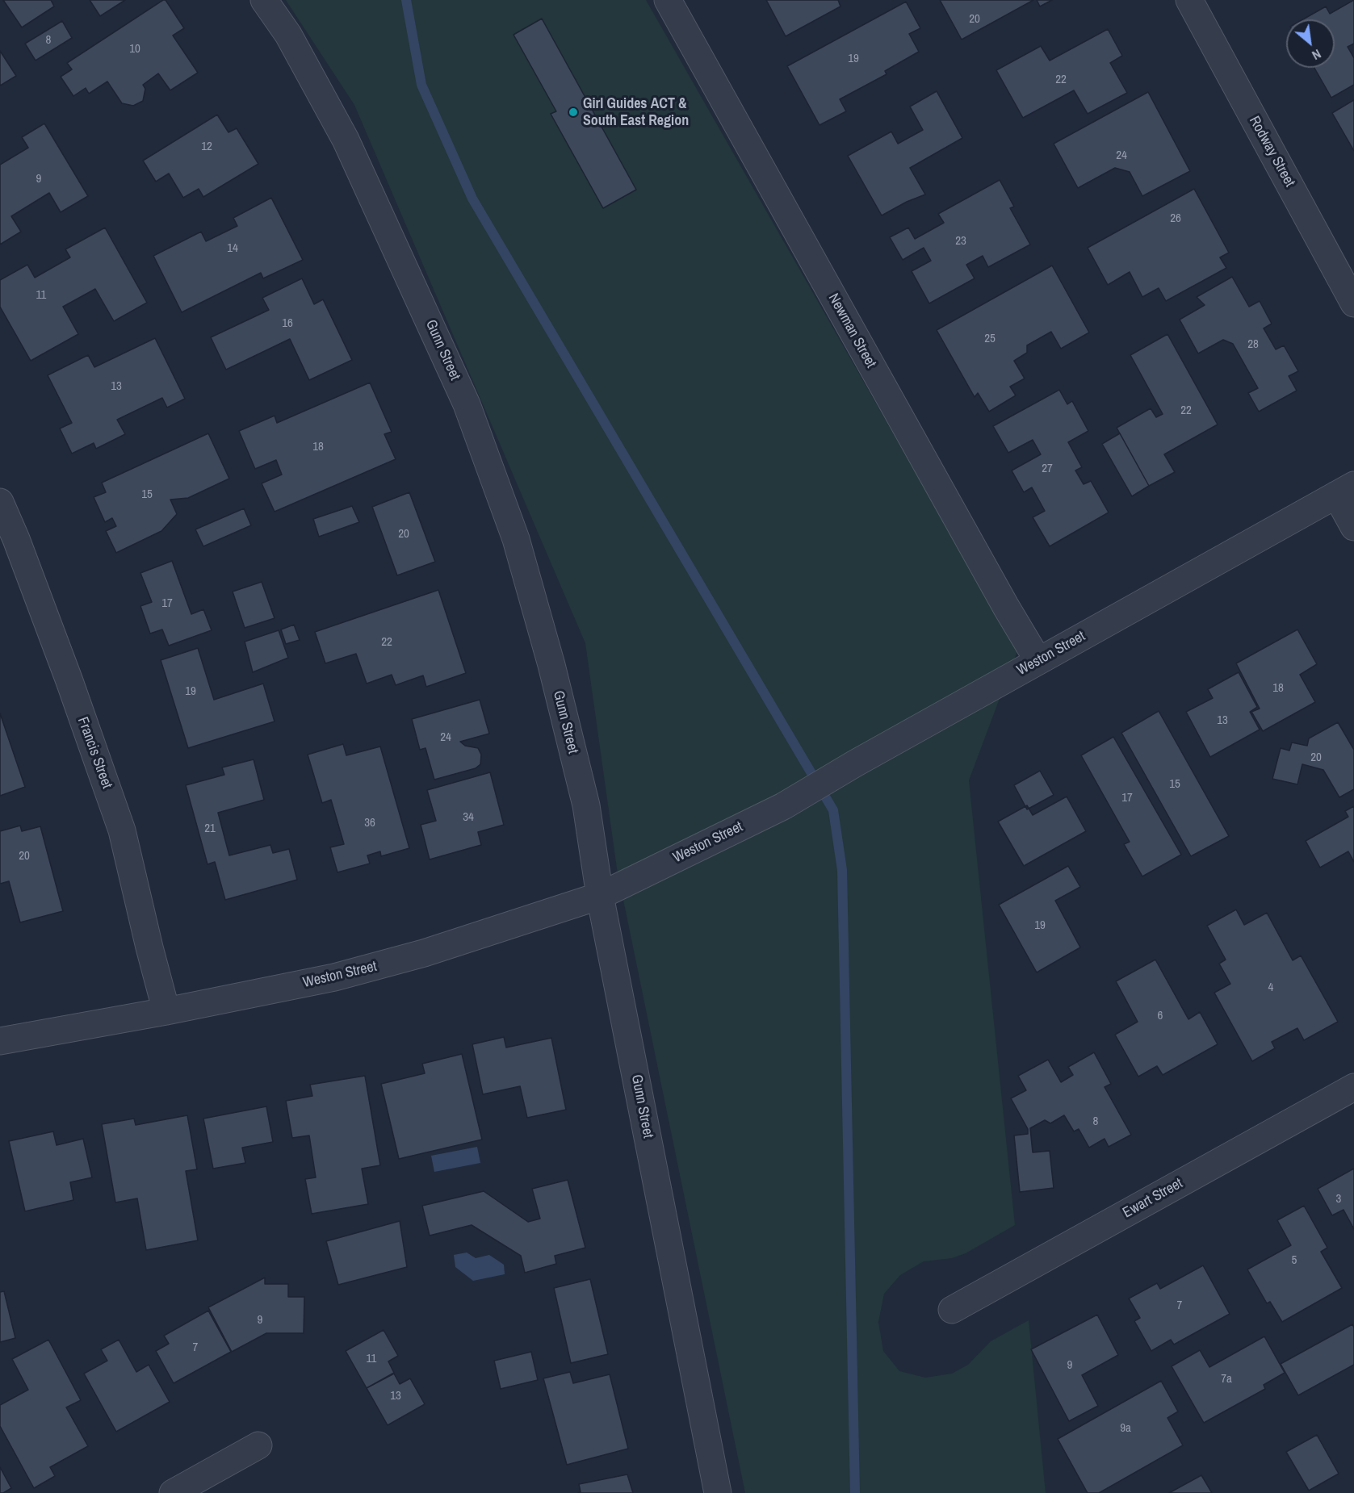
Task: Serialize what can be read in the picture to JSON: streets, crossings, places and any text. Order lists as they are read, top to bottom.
{
  "streets": {
    "street": [
      "Rodway Street",
      "Newman Street",
      "Gunn Street",
      "Weston Street",
      "Francis Street",
      "Ewart Street"
    ]
  },
  "crossings": [
    ["Newman Street", "Weston Street"],
    ["Gunn Street", "Weston Street"],
    ["Weston Street", "Francis Street"]
  ],
  "places": ["Girl Guides ACT & South East Region"],
  "house_numbers": [
    "20",
    "8",
    "10",
    "19",
    "22",
    "12",
    "24",
    "9",
    "26",
    "23",
    "14",
    "11",
    "16",
    "25",
    "28",
    "13",
    "22",
    "18",
    "27",
    "15",
    "20",
    "17",
    "22",
    "18",
    "19",
    "13",
    "24",
    "20",
    "15",
    "17",
    "34",
    "36",
    "21",
    "20",
    "19",
    "4",
    "6",
    "8",
    "3",
    "5",
    "7",
    "9",
    "7",
    "11",
    "9",
    "7a",
    "13",
    "9a"
  ],
  "north": "bottom right"
}
